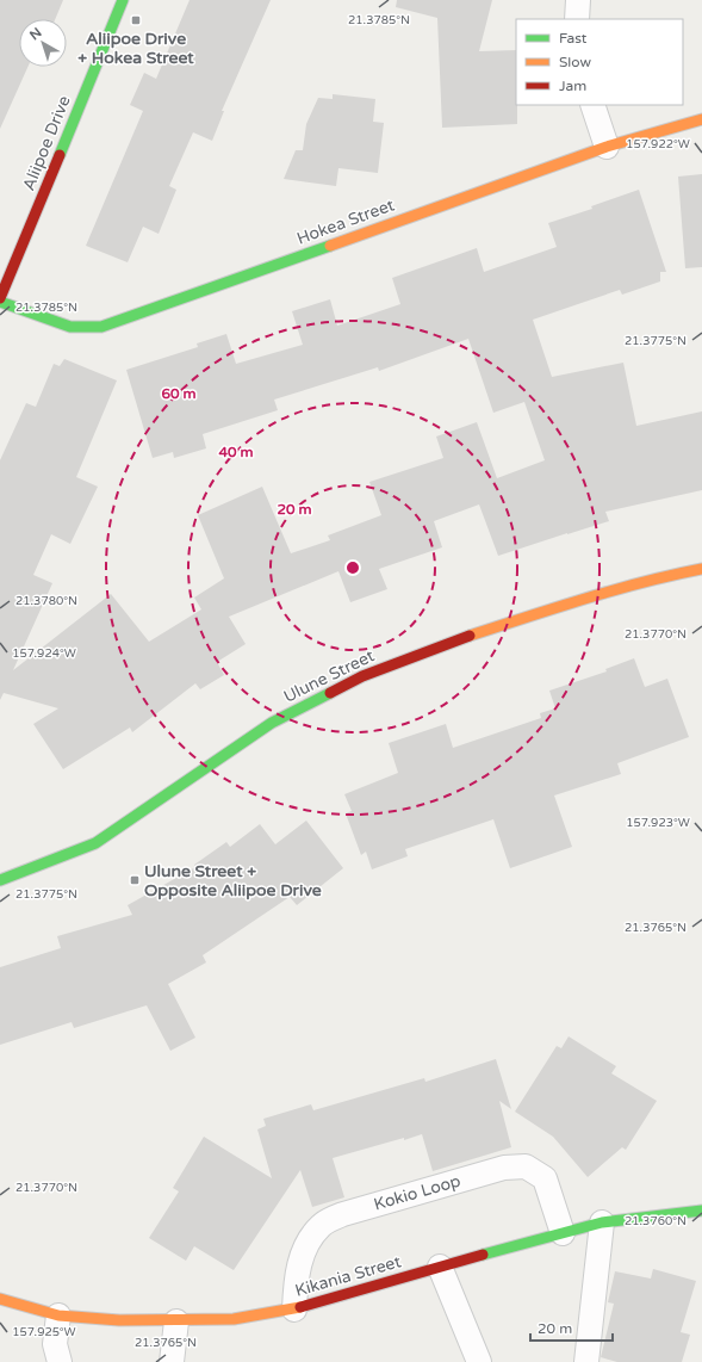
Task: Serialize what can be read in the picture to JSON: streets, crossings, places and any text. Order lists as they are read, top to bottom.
{
  "streets": {
    "street": [
      "Aliipoe Drive",
      "Hokea Street",
      "Ulune Street",
      "Kokio Loop",
      "Kikania Street"
    ]
  },
  "crossings": [
    ["Kokio Loop", "Kikania Street"]
  ],
  "places": {
    "transit": ["Aliipoe Drive + Hokea Street", "Ulune Street + Opposite Aliipoe Drive"]
  },
  "legend": ["Fast", "Slow", "Jam"],
  "scale_bar": "20 m",
  "north": "top left",
  "coordinates": [
    "21.3785°N",
    "157.922°W",
    "21.3775°N",
    "21.3780°N",
    "21.3770°N",
    "157.924°W",
    "157.923°W",
    "21.3765°N",
    "21.3760°N",
    "157.925°W"
  ],
  "rings": ["60 m", "40 m", "20 m"]
}
